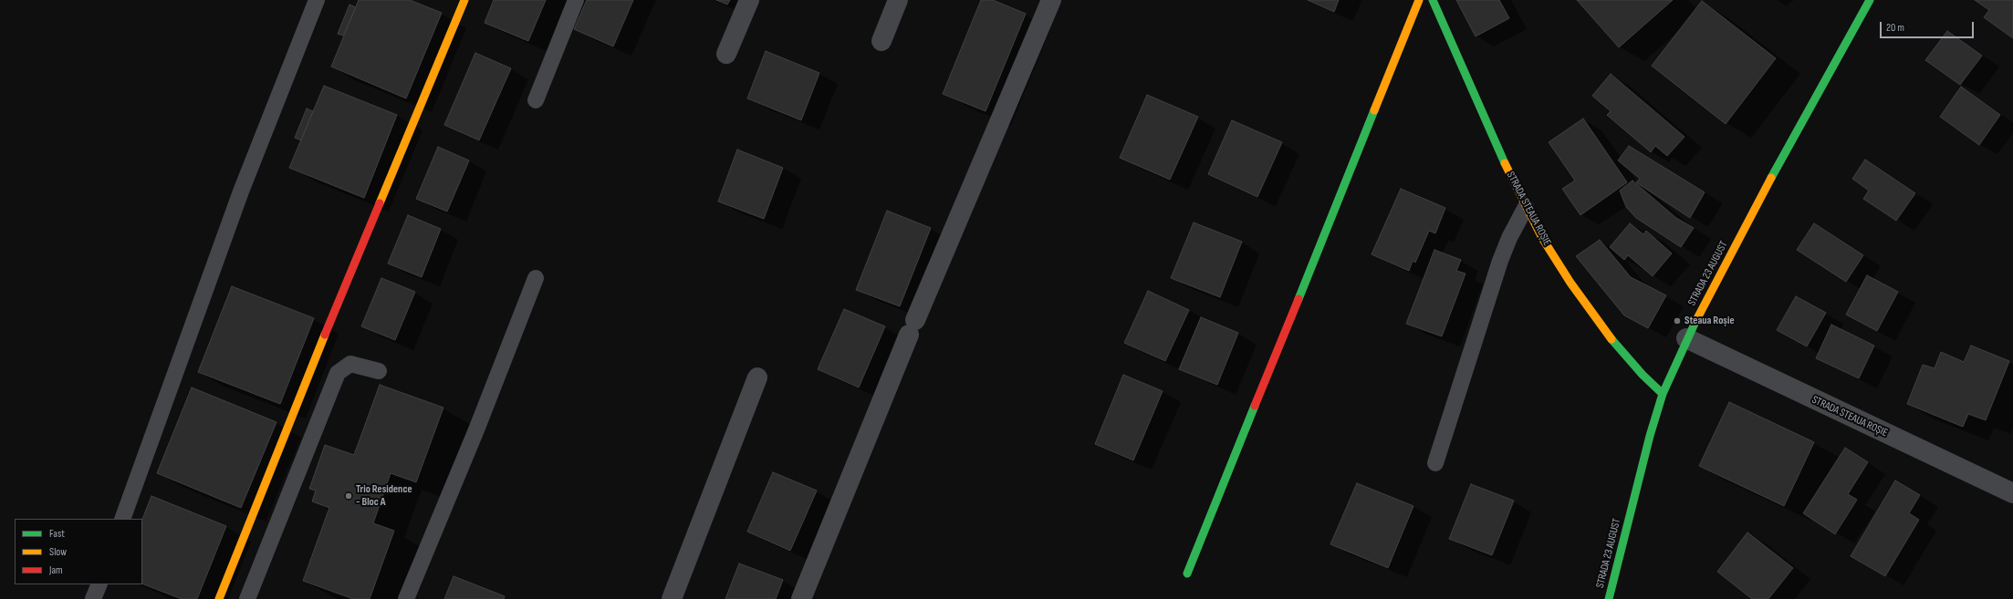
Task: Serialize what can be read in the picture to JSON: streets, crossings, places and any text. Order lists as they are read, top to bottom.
{
  "streets": {
    "street": ["STRADA STEAUA ROȘIE", "STRADA 23 AUGUST"]
  },
  "crossings": [
    ["STRADA STEAUA ROȘIE", "STRADA 23 AUGUST"]
  ],
  "places": ["Steaua Roșie", "Trio Residence - Bloc A"],
  "legend": ["Fast", "Slow", "Jam"],
  "scale_bar": "20 m"
}
